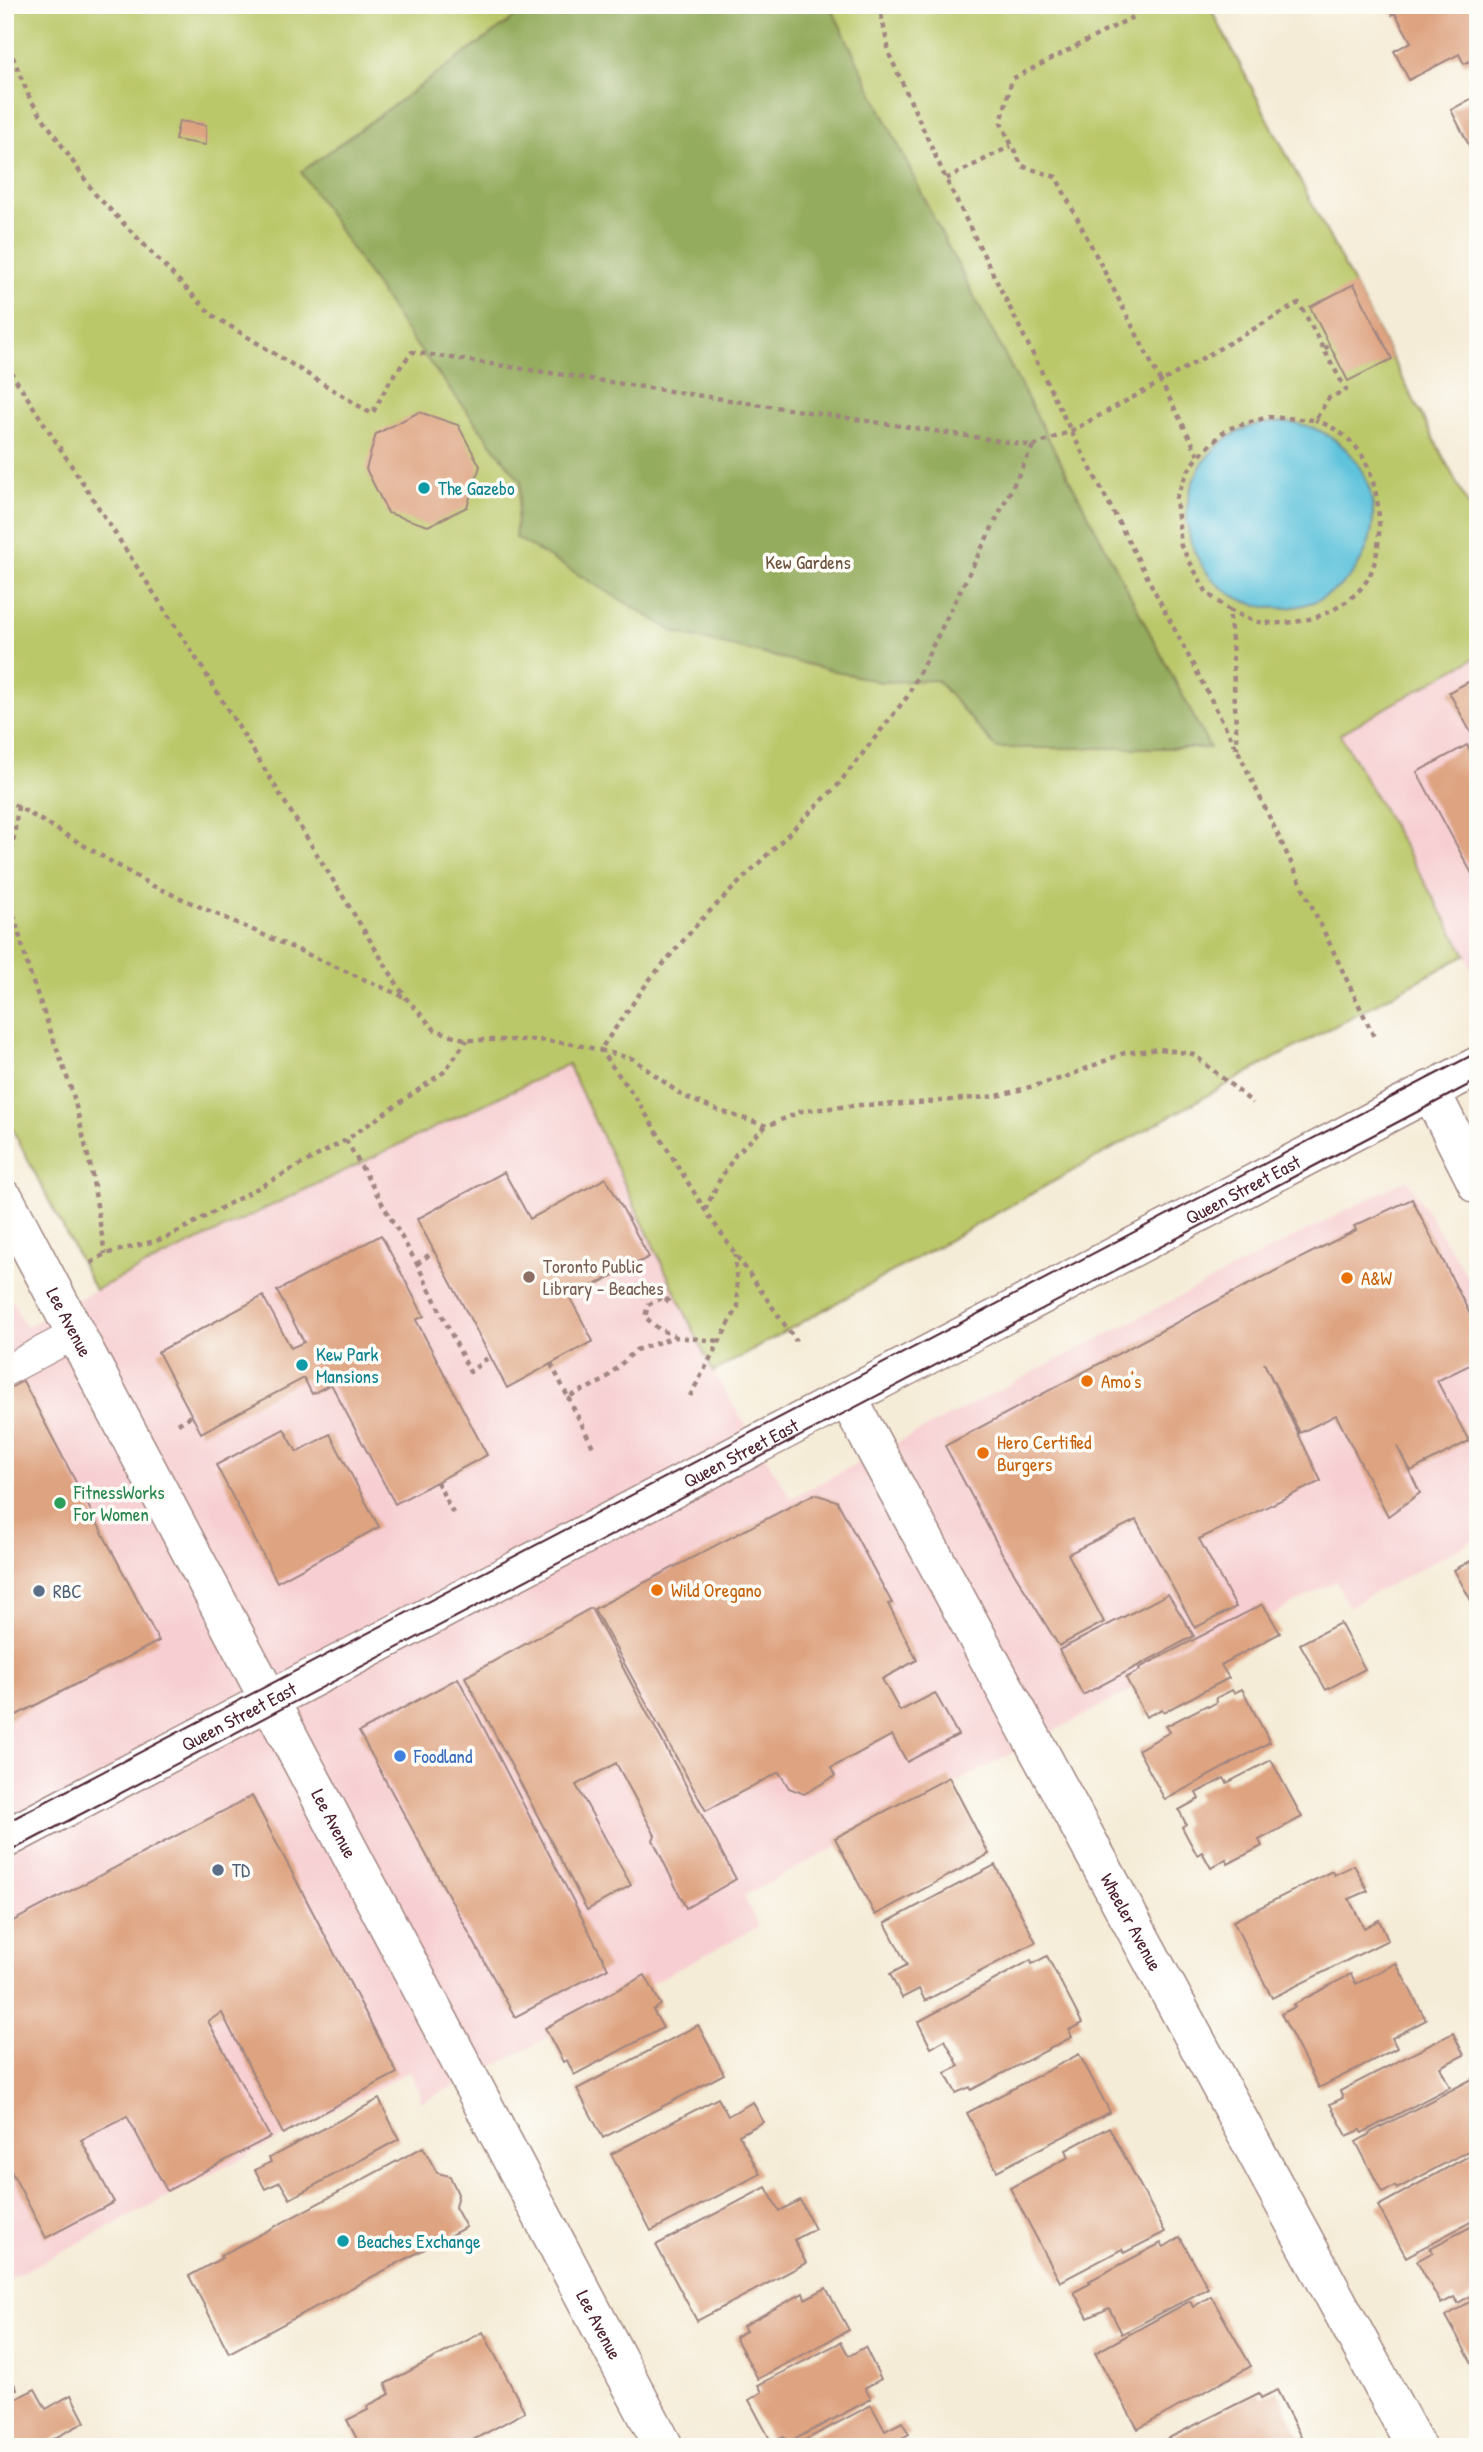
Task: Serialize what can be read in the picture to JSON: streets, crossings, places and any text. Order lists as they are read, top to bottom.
{
  "streets": {
    "street": ["Queen Street East", "Lee Avenue", "Wheeler Avenue"]
  },
  "crossings": [
    ["Queen Street East", "Lee Avenue"],
    ["Queen Street East", "Wheeler Avenue"]
  ],
  "parks": ["Kew Gardens"],
  "places": [
    "The Gazebo",
    "Toronto Public Library - Beaches",
    "A&W",
    "Kew Park Mansions",
    "Amo's",
    "Hero Certified Burgers",
    "FitnessWorks For Women",
    "Wild Oregano",
    "RBC",
    "Foodland",
    "TD",
    "Beaches Exchange"
  ]
}
